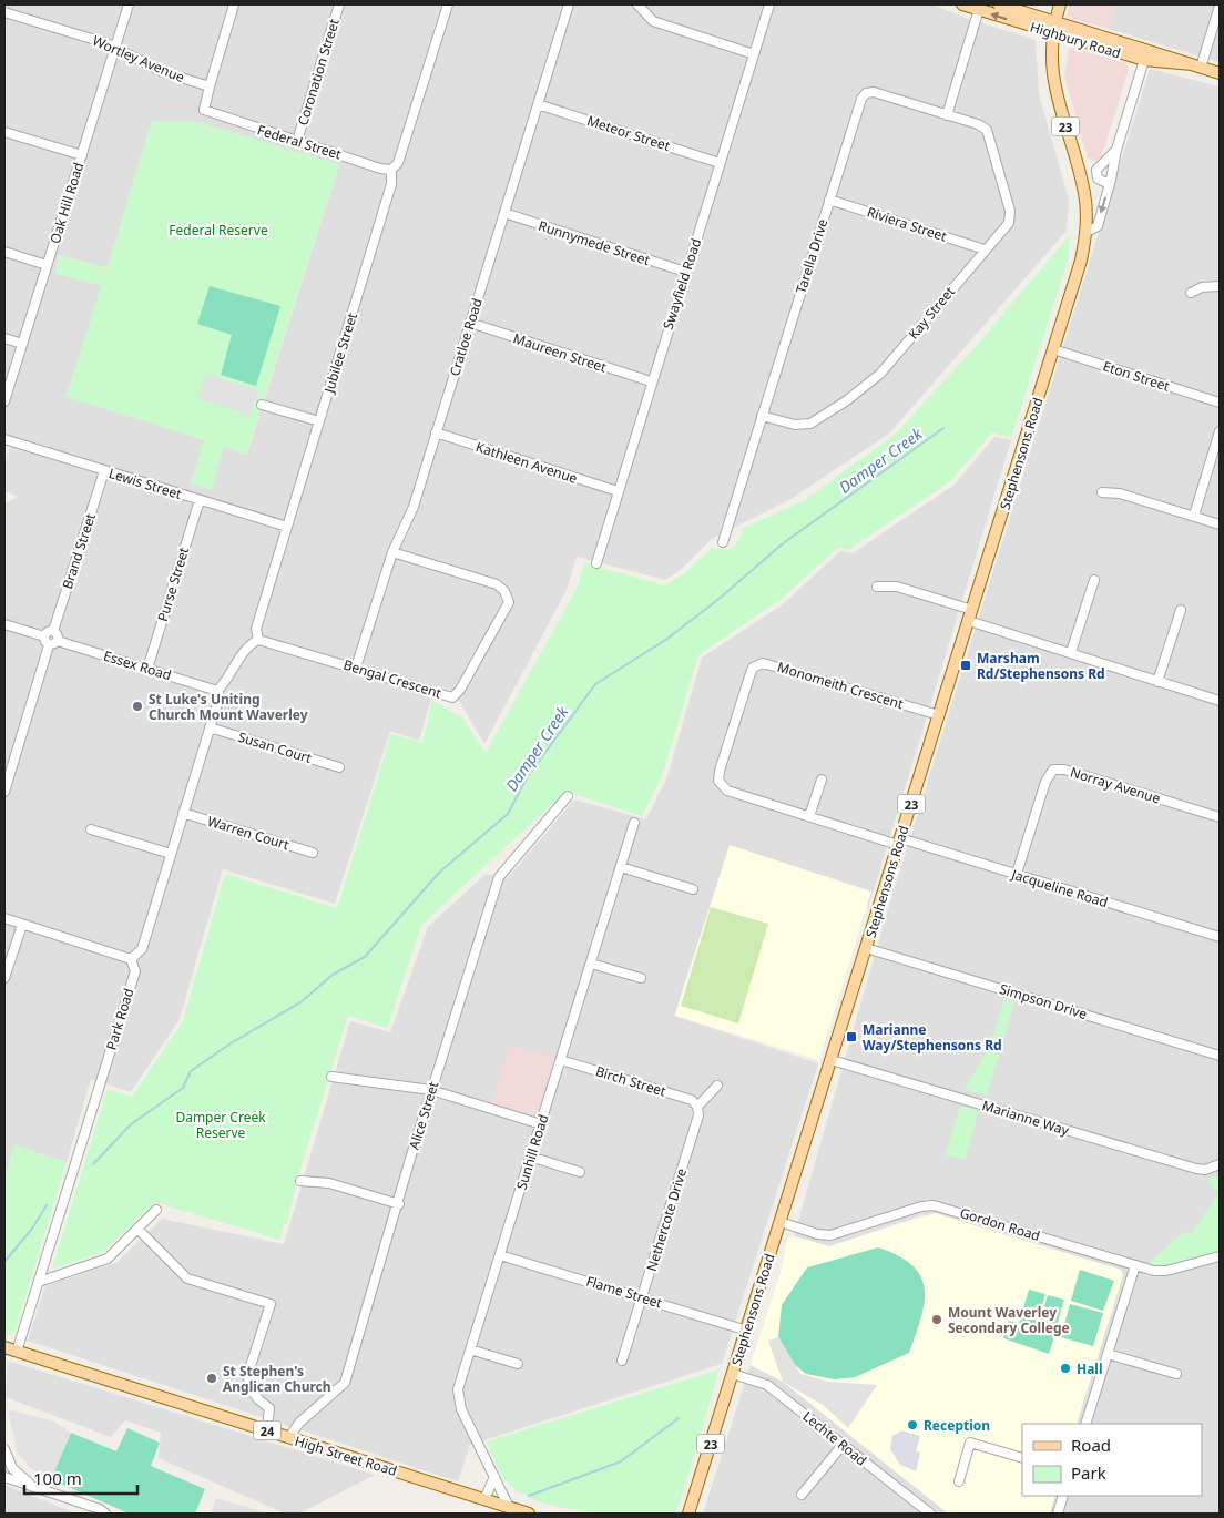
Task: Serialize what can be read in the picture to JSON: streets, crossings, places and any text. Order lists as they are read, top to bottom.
{
  "streets": {
    "main road": [
      "Highbury Road",
      "23",
      "Stephensons Road",
      "24",
      "High Street Road"
    ],
    "street": [
      "Wortley Avenue",
      "Coronation Street",
      "Meteor Street",
      "Federal Street",
      "Oak Hill Road",
      "Riviera Street",
      "Runnymede Street",
      "Tarella Drive",
      "Swayfield Road",
      "Kay Street",
      "Cratloe Road",
      "Jubilee Street",
      "Maureen Street",
      "Eton Street",
      "Kathleen Avenue",
      "Lewis Street",
      "Brand Street",
      "Purse Street",
      "Essex Road",
      "Bengal Crescent",
      "Monomeith Crescent",
      "Susan Court",
      "Norray Avenue",
      "Warren Court",
      "Jacqueline Road",
      "Simpson Drive",
      "Park Road",
      "Birch Street",
      "Alice Street",
      "Marianne Way",
      "Sunhill Road",
      "Nethercote Drive",
      "Gordon Road",
      "Flame Street",
      "Lechte Road"
    ]
  },
  "crossings": [
    ["Highbury Road", "23"],
    ["Highbury Road", "Stephensons Road"],
    ["Wortley Avenue", "Federal Street"],
    ["Wortley Avenue", "Oak Hill Road"],
    ["Coronation Street", "Federal Street"],
    ["23", "Stephensons Road"],
    ["Meteor Street", "Swayfield Road"],
    ["Meteor Street", "Cratloe Road"],
    ["Federal Street", "Jubilee Street"],
    ["Riviera Street", "Tarella Drive"],
    ["Riviera Street", "Kay Street"],
    ["Runnymede Street", "Swayfield Road"],
    ["Runnymede Street", "Cratloe Road"],
    ["Tarella Drive", "Kay Street"],
    ["Swayfield Road", "Maureen Street"],
    ["Swayfield Road", "Kathleen Avenue"],
    ["Cratloe Road", "Maureen Street"],
    ["Cratloe Road", "Kathleen Avenue"],
    ["Cratloe Road", "Bengal Crescent"],
    ["Jubilee Street", "Lewis Street"],
    ["Jubilee Street", "Bengal Crescent"],
    ["Eton Street", "Stephensons Road"],
    ["Stephensons Road", "Monomeith Crescent"],
    ["Stephensons Road", "Jacqueline Road"],
    ["Stephensons Road", "Simpson Drive"],
    ["Stephensons Road", "Marianne Way"],
    ["Stephensons Road", "Gordon Road"],
    ["Stephensons Road", "Flame Street"],
    ["Stephensons Road", "Lechte Road"],
    ["Lewis Street", "Brand Street"],
    ["Lewis Street", "Purse Street"],
    ["Brand Street", "Essex Road"],
    ["Purse Street", "Essex Road"],
    ["Monomeith Crescent", "Jacqueline Road"],
    ["Norray Avenue", "Jacqueline Road"],
    ["Park Road", "High Street Road"],
    ["Birch Street", "Sunhill Road"],
    ["Birch Street", "Nethercote Drive"],
    ["Alice Street", "High Street Road"],
    ["Sunhill Road", "Flame Street"],
    ["Sunhill Road", "High Street Road"],
    ["Nethercote Drive", "Flame Street"]
  ],
  "water": ["Damper Creek"],
  "parks": ["Federal Reserve", "Damper Creek Reserve"],
  "places": {
    "transit": ["Marsham Rd/Stephensons Rd", "Marianne Way/Stephensons Rd"],
    "other": [
      "St Luke's Uniting Church Mount Waverley",
      "Mount Waverley Secondary College",
      "Hall",
      "St Stephen's Anglican Church",
      "Reception"
    ]
  },
  "legend": ["Road", "Park"],
  "scale_bar": "100 m"
}
